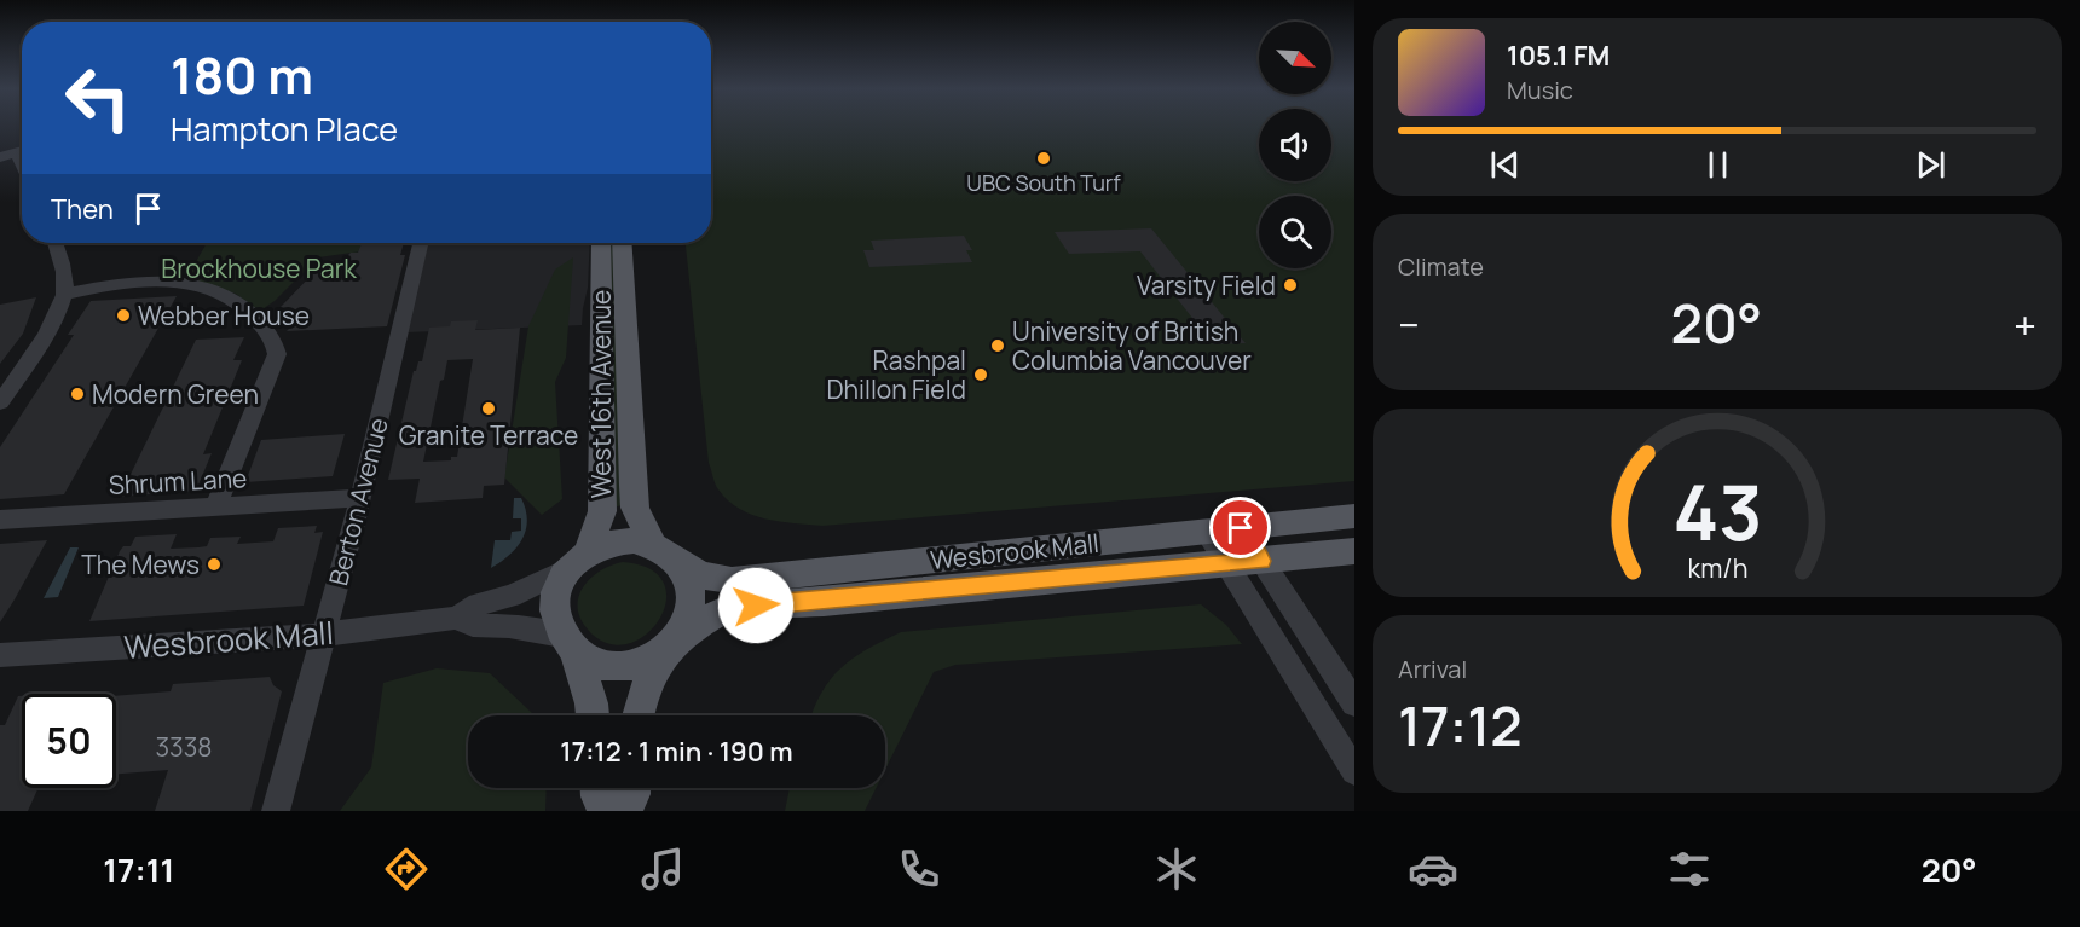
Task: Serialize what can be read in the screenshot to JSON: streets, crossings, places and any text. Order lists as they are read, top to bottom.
{
  "streets": {
    "main road": ["West 16th Avenue", "Wesbrook Mall"],
    "street": ["Shrum Lane", "Berton Avenue"]
  },
  "crossings": [
    ["West 16th Avenue", "Wesbrook Mall"],
    ["Shrum Lane", "Berton Avenue"],
    ["Berton Avenue", "Wesbrook Mall"]
  ],
  "parks": ["Brockhouse Park"],
  "places": [
    "UBC South Turf",
    "Varsity Field",
    "Webber House",
    "University of British Columbia Vancouver",
    "Rashpal Dhillon Field",
    "Modern Green",
    "Granite Terrace",
    "The Mews"
  ],
  "house_numbers": ["3338"],
  "north": "bottom right",
  "page": {
    "turn": ["180 m", "Hampton Place"],
    "song": ["105.1 FM", "Music"],
    "then": "Then",
    "tile": [
      "Climate",
      ["Arrival", "17:12"]
    ],
    "heat": ["−", "20°", "+"],
    "limit": "50",
    "trip": "17:12 · 1 min · 190 m",
    "tabs": ["17:11", "20°"],
    "gauge": ["43", "km/h"]
  }
}
